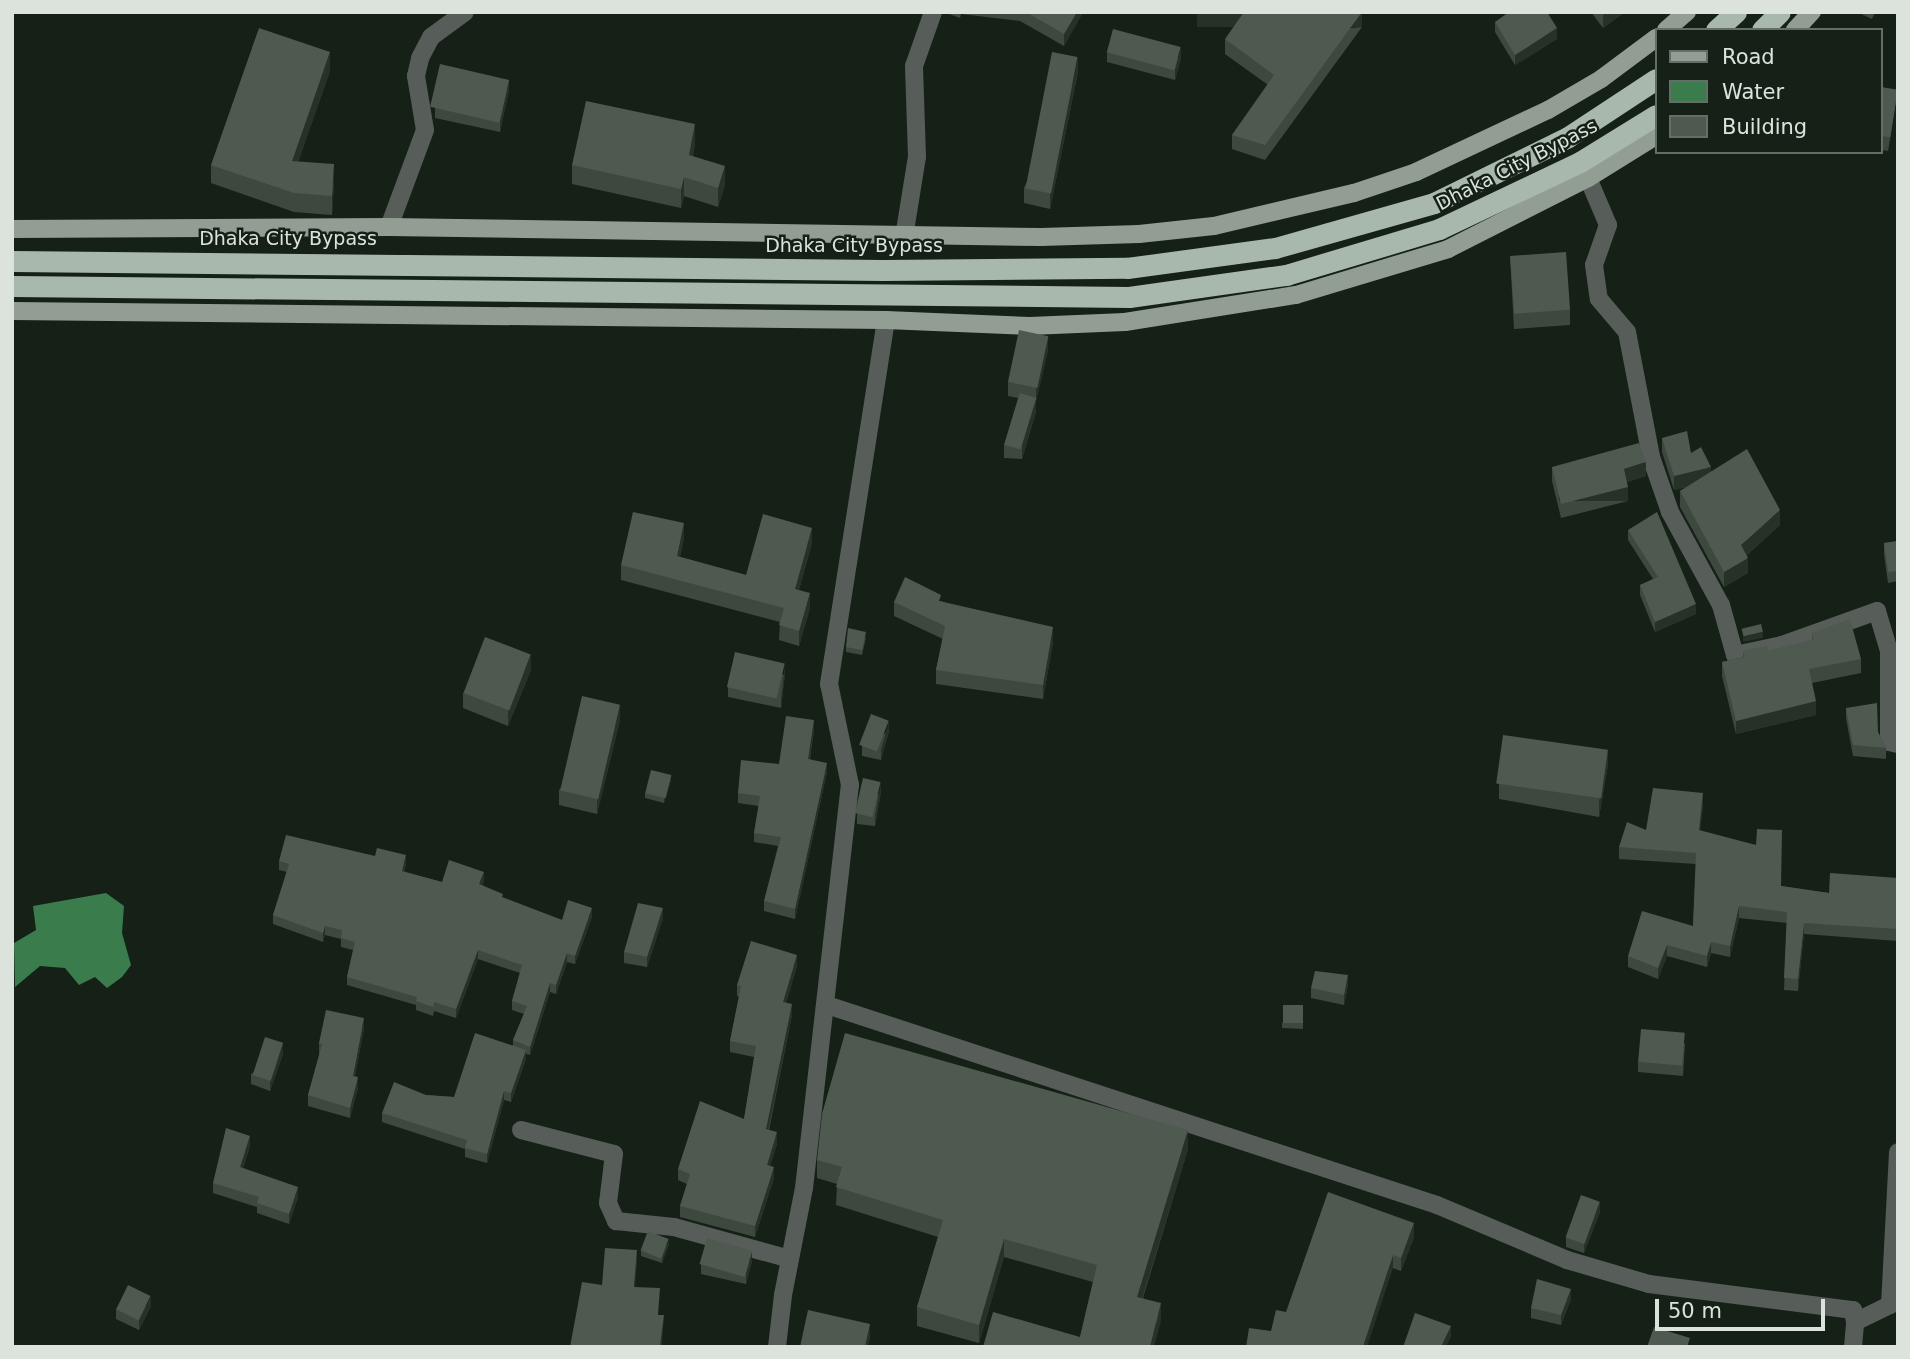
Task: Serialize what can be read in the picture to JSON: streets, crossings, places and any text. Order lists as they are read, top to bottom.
{
  "streets": {
    "highway": ["Dhaka City Bypass"]
  },
  "legend": ["Road", "Water", "Building"],
  "scale_bar": "50 m"
}
